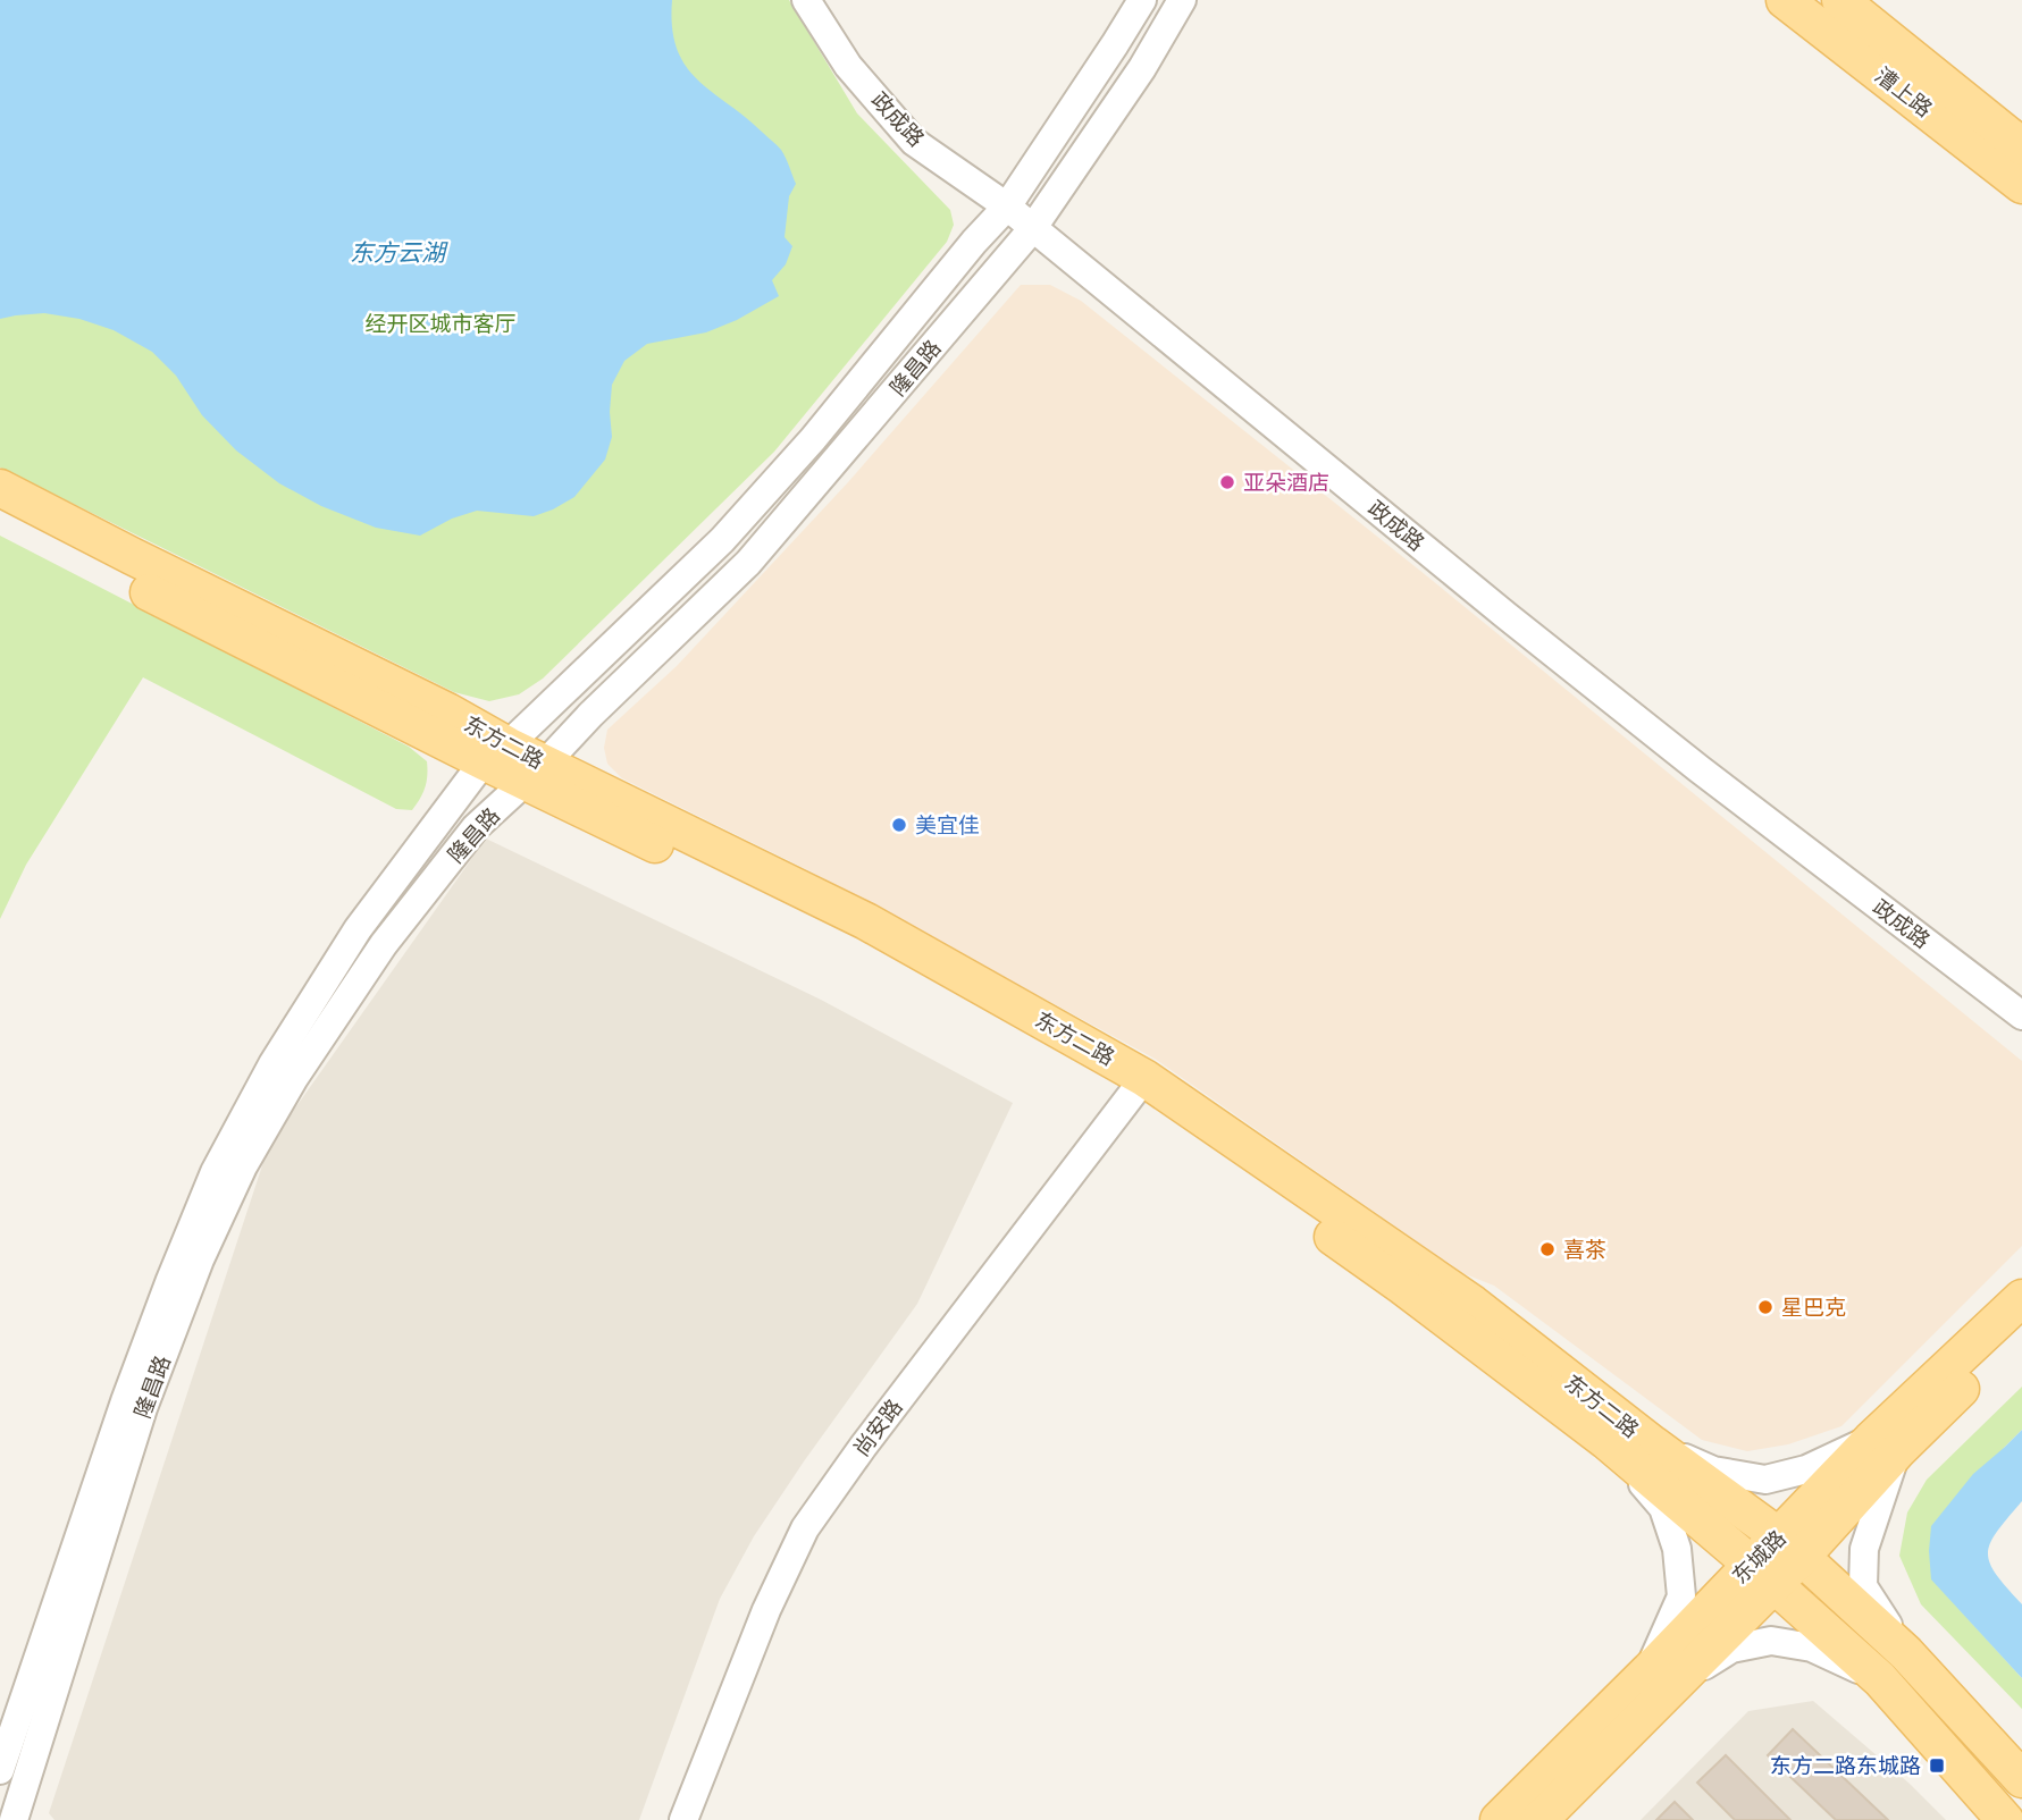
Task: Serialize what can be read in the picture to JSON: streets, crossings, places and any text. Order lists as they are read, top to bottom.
{
  "streets": {
    "main road": ["漕上路", "东方二路", "东城路"],
    "street": ["政成路", "隆昌路", "尚安路"]
  },
  "crossings": [
    ["政成路", "隆昌路"],
    ["隆昌路", "东方二路"],
    ["东方二路", "尚安路"],
    ["东方二路", "东城路"]
  ],
  "water": ["东方云湖"],
  "parks": ["经开区城市客厅"],
  "places": {
    "other": [
      "亚朵酒店",
      "美宜佳",
      "喜茶",
      "星巴克"
    ],
    "transit": ["东方二路东城路"]
  }
}
